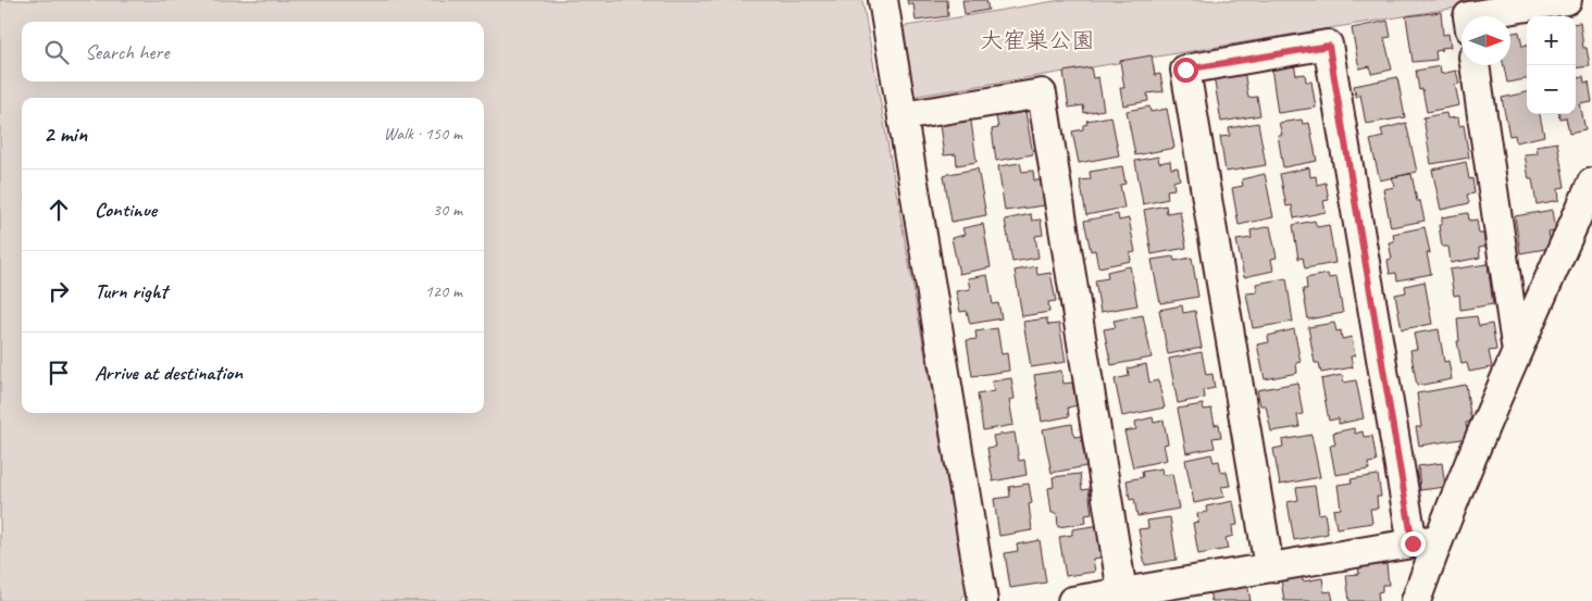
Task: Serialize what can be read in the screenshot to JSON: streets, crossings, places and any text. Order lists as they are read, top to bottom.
{
  "parks": ["大寉巣公園"],
  "north": "right",
  "page": {
    "map_buttons": ["+", "−"],
    "search": "Search here",
    "heading": ["2 min", "Walk · 150 m"],
    "list": [
      ["Continue", "30 m"],
      ["Turn right", "120 m"],
      "Arrive at destination"
    ]
  }
}
